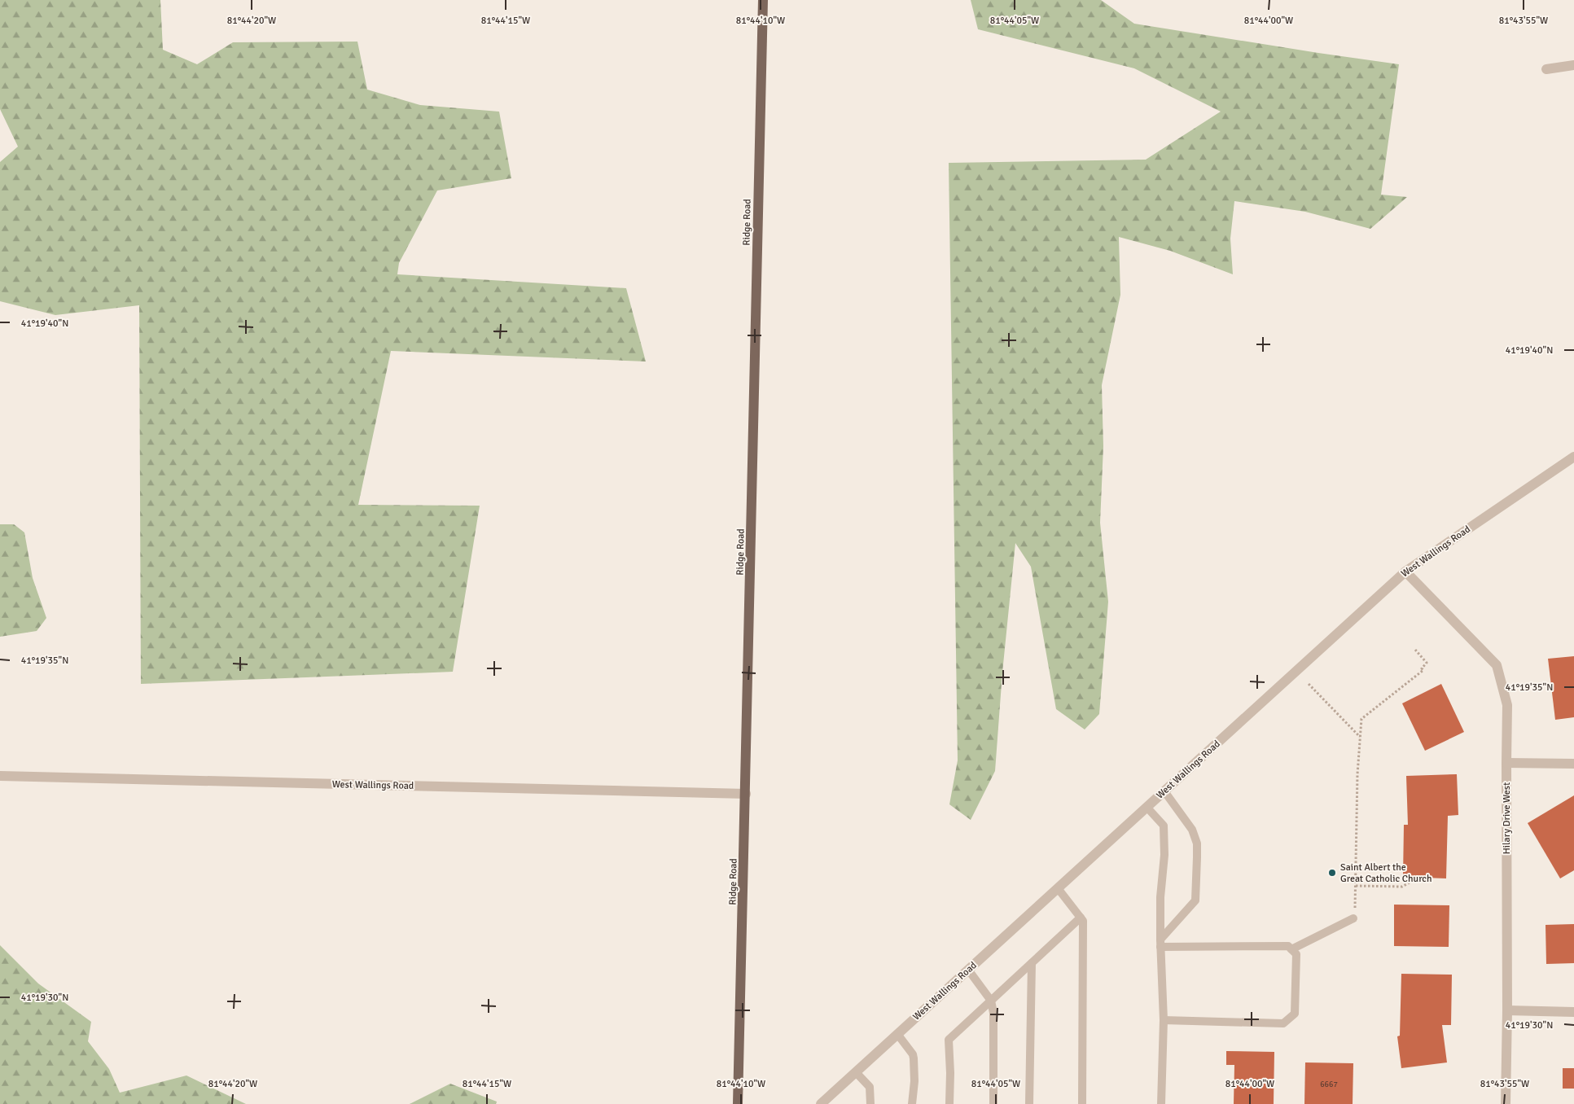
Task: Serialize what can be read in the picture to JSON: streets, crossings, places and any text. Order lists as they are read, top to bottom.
{
  "streets": {
    "main road": ["Ridge Road"],
    "street": ["West Wallings Road", "Hilary Drive West"]
  },
  "crossings": [
    ["Ridge Road", "West Wallings Road"],
    ["West Wallings Road", "Hilary Drive West"]
  ],
  "places": ["Saint Albert the Great Catholic Church"],
  "house_numbers": ["6667"],
  "coordinates": [
    "81°44'20\"W",
    "81°44'15\"W",
    "81°44'10\"W",
    "81°44'05\"W",
    "81°44'00\"W",
    "81°43'55\"W",
    "41°19'40\"N",
    "41°19'35\"N",
    "41°19'30\"N"
  ]
}
